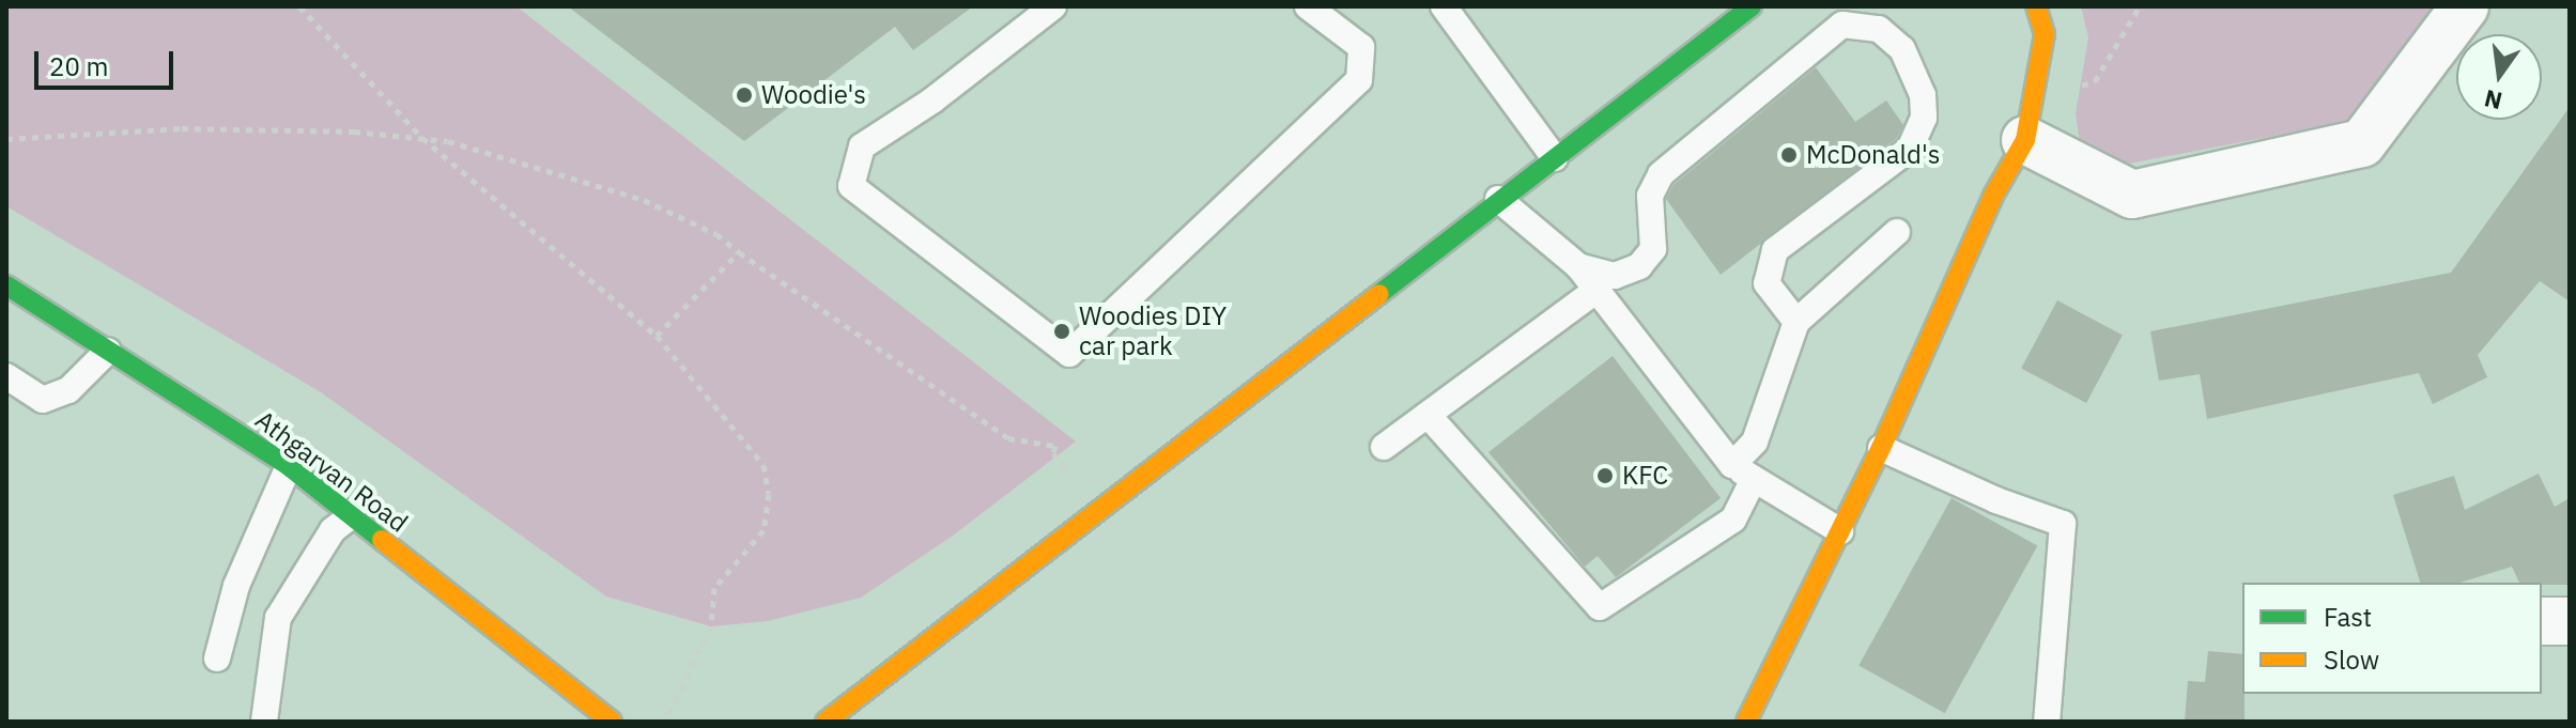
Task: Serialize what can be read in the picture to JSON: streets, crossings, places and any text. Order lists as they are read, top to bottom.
{
  "streets": {
    "main road": ["Athgarvan Road"]
  },
  "places": [
    "Woodie's",
    "McDonald's",
    "Woodies DIY car park",
    "KFC"
  ],
  "legend": ["Fast", "Slow"],
  "scale_bar": "20 m",
  "north": "bottom"
}
